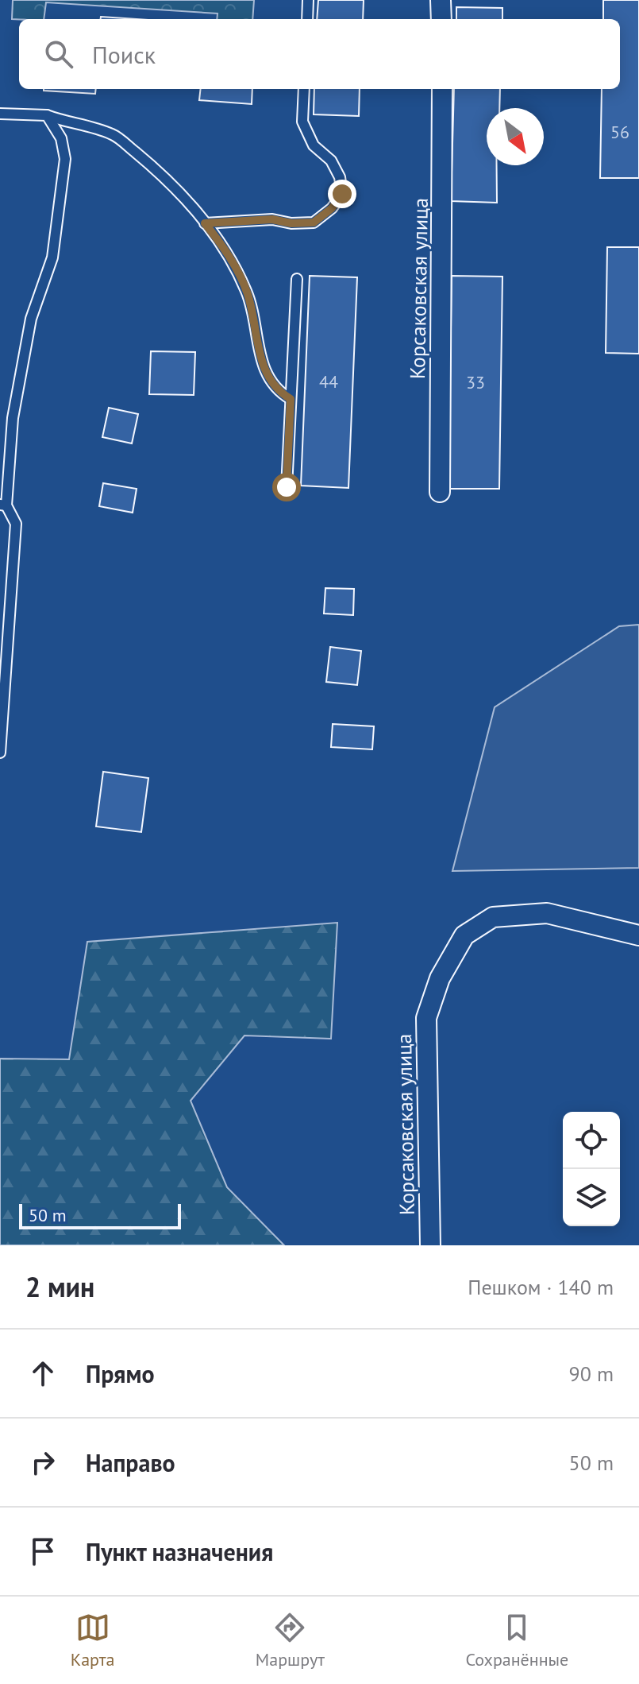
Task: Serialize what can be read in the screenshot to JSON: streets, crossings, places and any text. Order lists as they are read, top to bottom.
{
  "streets": {
    "street": ["Корсаковская улица"]
  },
  "house_numbers": ["56", "44", "33"],
  "scale_bar": "50 m",
  "north": "bottom right",
  "page": {
    "search": "Поиск",
    "scale": "50 m",
    "heading": ["2 мин", "Пешком · 140 m"],
    "list": [
      ["Прямо", "90 m"],
      ["Направо", "50 m"],
      "Пункт назначения"
    ],
    "nav": ["Карта", "Маршрут", "Сохранённые"]
  }
}
